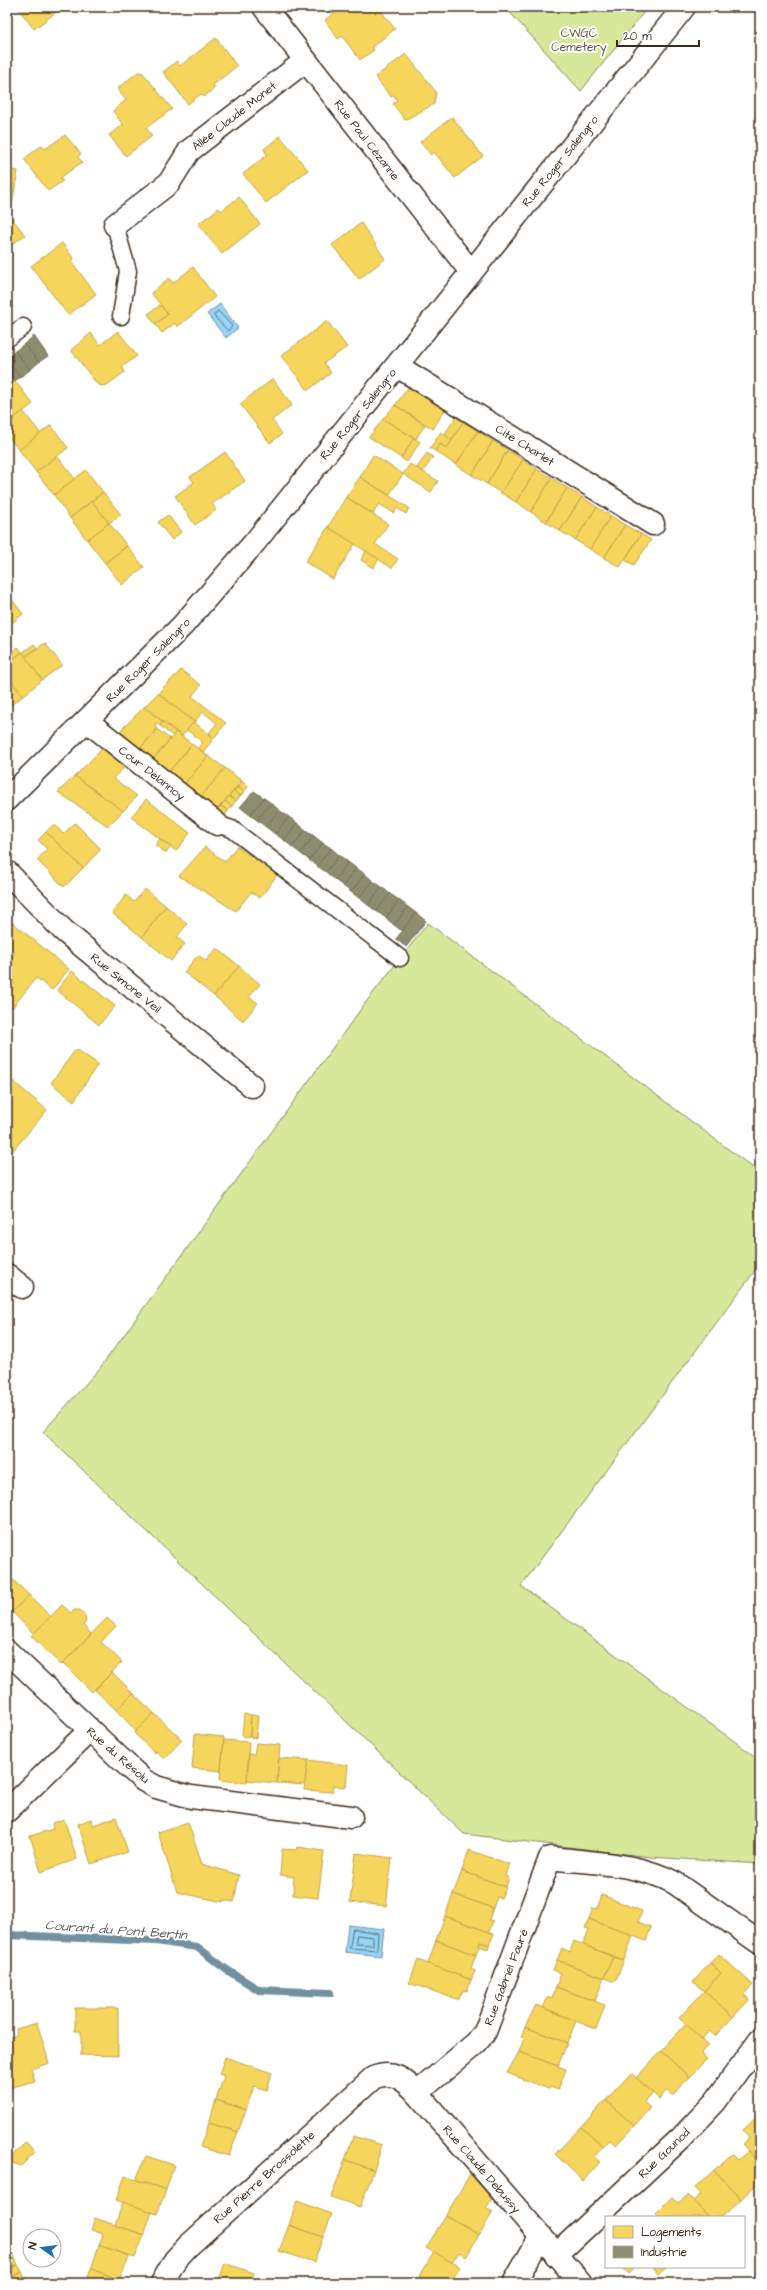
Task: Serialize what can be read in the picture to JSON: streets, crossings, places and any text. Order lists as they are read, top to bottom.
{
  "streets": {
    "street": [
      "Allée Claude Monet",
      "Rue Paul Cézanne",
      "Rue Roger Salengro",
      "Cité Charlet",
      "Cour Delannoy",
      "Rue Simone Veil",
      "Rue du Résolu",
      "Rue Gabriel Fauré",
      "Rue Gounod",
      "Rue Claude Debussy",
      "Rue Pierre Brossolette"
    ]
  },
  "crossings": [
    ["Allée Claude Monet", "Rue Paul Cézanne"],
    ["Rue Paul Cézanne", "Rue Roger Salengro"],
    ["Rue Roger Salengro", "Cité Charlet"],
    ["Rue Roger Salengro", "Cour Delannoy"],
    ["Rue Gabriel Fauré", "Rue Claude Debussy"],
    ["Rue Gounod", "Rue Claude Debussy"],
    ["Rue Claude Debussy", "Rue Pierre Brossolette"]
  ],
  "water": ["Courant du Pont Bertin"],
  "parks": ["CWGC Cemetery"],
  "legend": ["Logements", "Industrie"],
  "scale_bar": "20 m",
  "north": "left"
}
